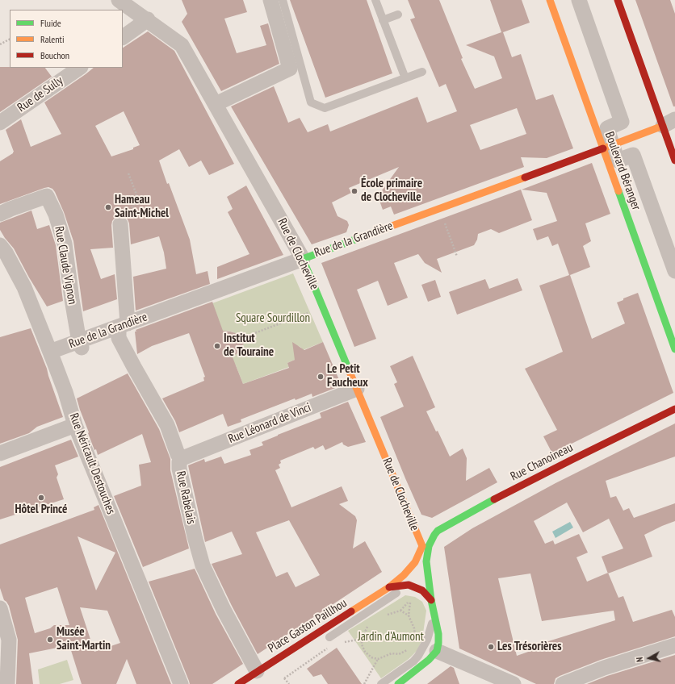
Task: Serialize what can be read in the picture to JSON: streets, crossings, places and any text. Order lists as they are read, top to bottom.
{
  "streets": {
    "main road": [
      "Boulevard Béranger",
      "Rue de la Grandière",
      "Rue de Clocheville",
      "Rue Chanoineau",
      "Place Gaston Paillhou"
    ],
    "street": [
      "Rue de Sully",
      "Rue Claude Vignon",
      "Rue Léonard de Vinci",
      "Rue Néricault Destouches",
      "Rue Rabelais"
    ]
  },
  "crossings": [
    ["Boulevard Béranger", "Rue de la Grandière"],
    ["Rue de la Grandière", "Rue de Clocheville"],
    ["Rue de la Grandière", "Rue Claude Vignon"],
    ["Rue de la Grandière", "Rue Néricault Destouches"],
    ["Rue de la Grandière", "Rue Rabelais"],
    ["Rue de Clocheville", "Rue Léonard de Vinci"],
    ["Rue de Clocheville", "Rue Chanoineau"],
    ["Rue de Clocheville", "Place Gaston Paillhou"],
    ["Rue Léonard de Vinci", "Rue Rabelais"],
    ["Rue Chanoineau", "Place Gaston Paillhou"],
    ["Rue Rabelais", "Place Gaston Paillhou"]
  ],
  "parks": ["Square Sourdillon", "Jardin d'Aumont"],
  "places": [
    "École primaire de Clocheville",
    "Hameau Saint-Michel",
    "Institut de Touraine",
    "Le Petit Faucheux",
    "Hôtel Princé",
    "Musée Saint-Martin",
    "Les Trésorières"
  ],
  "legend": ["Fluide", "Ralenti", "Bouchon"],
  "north": "left"
}
